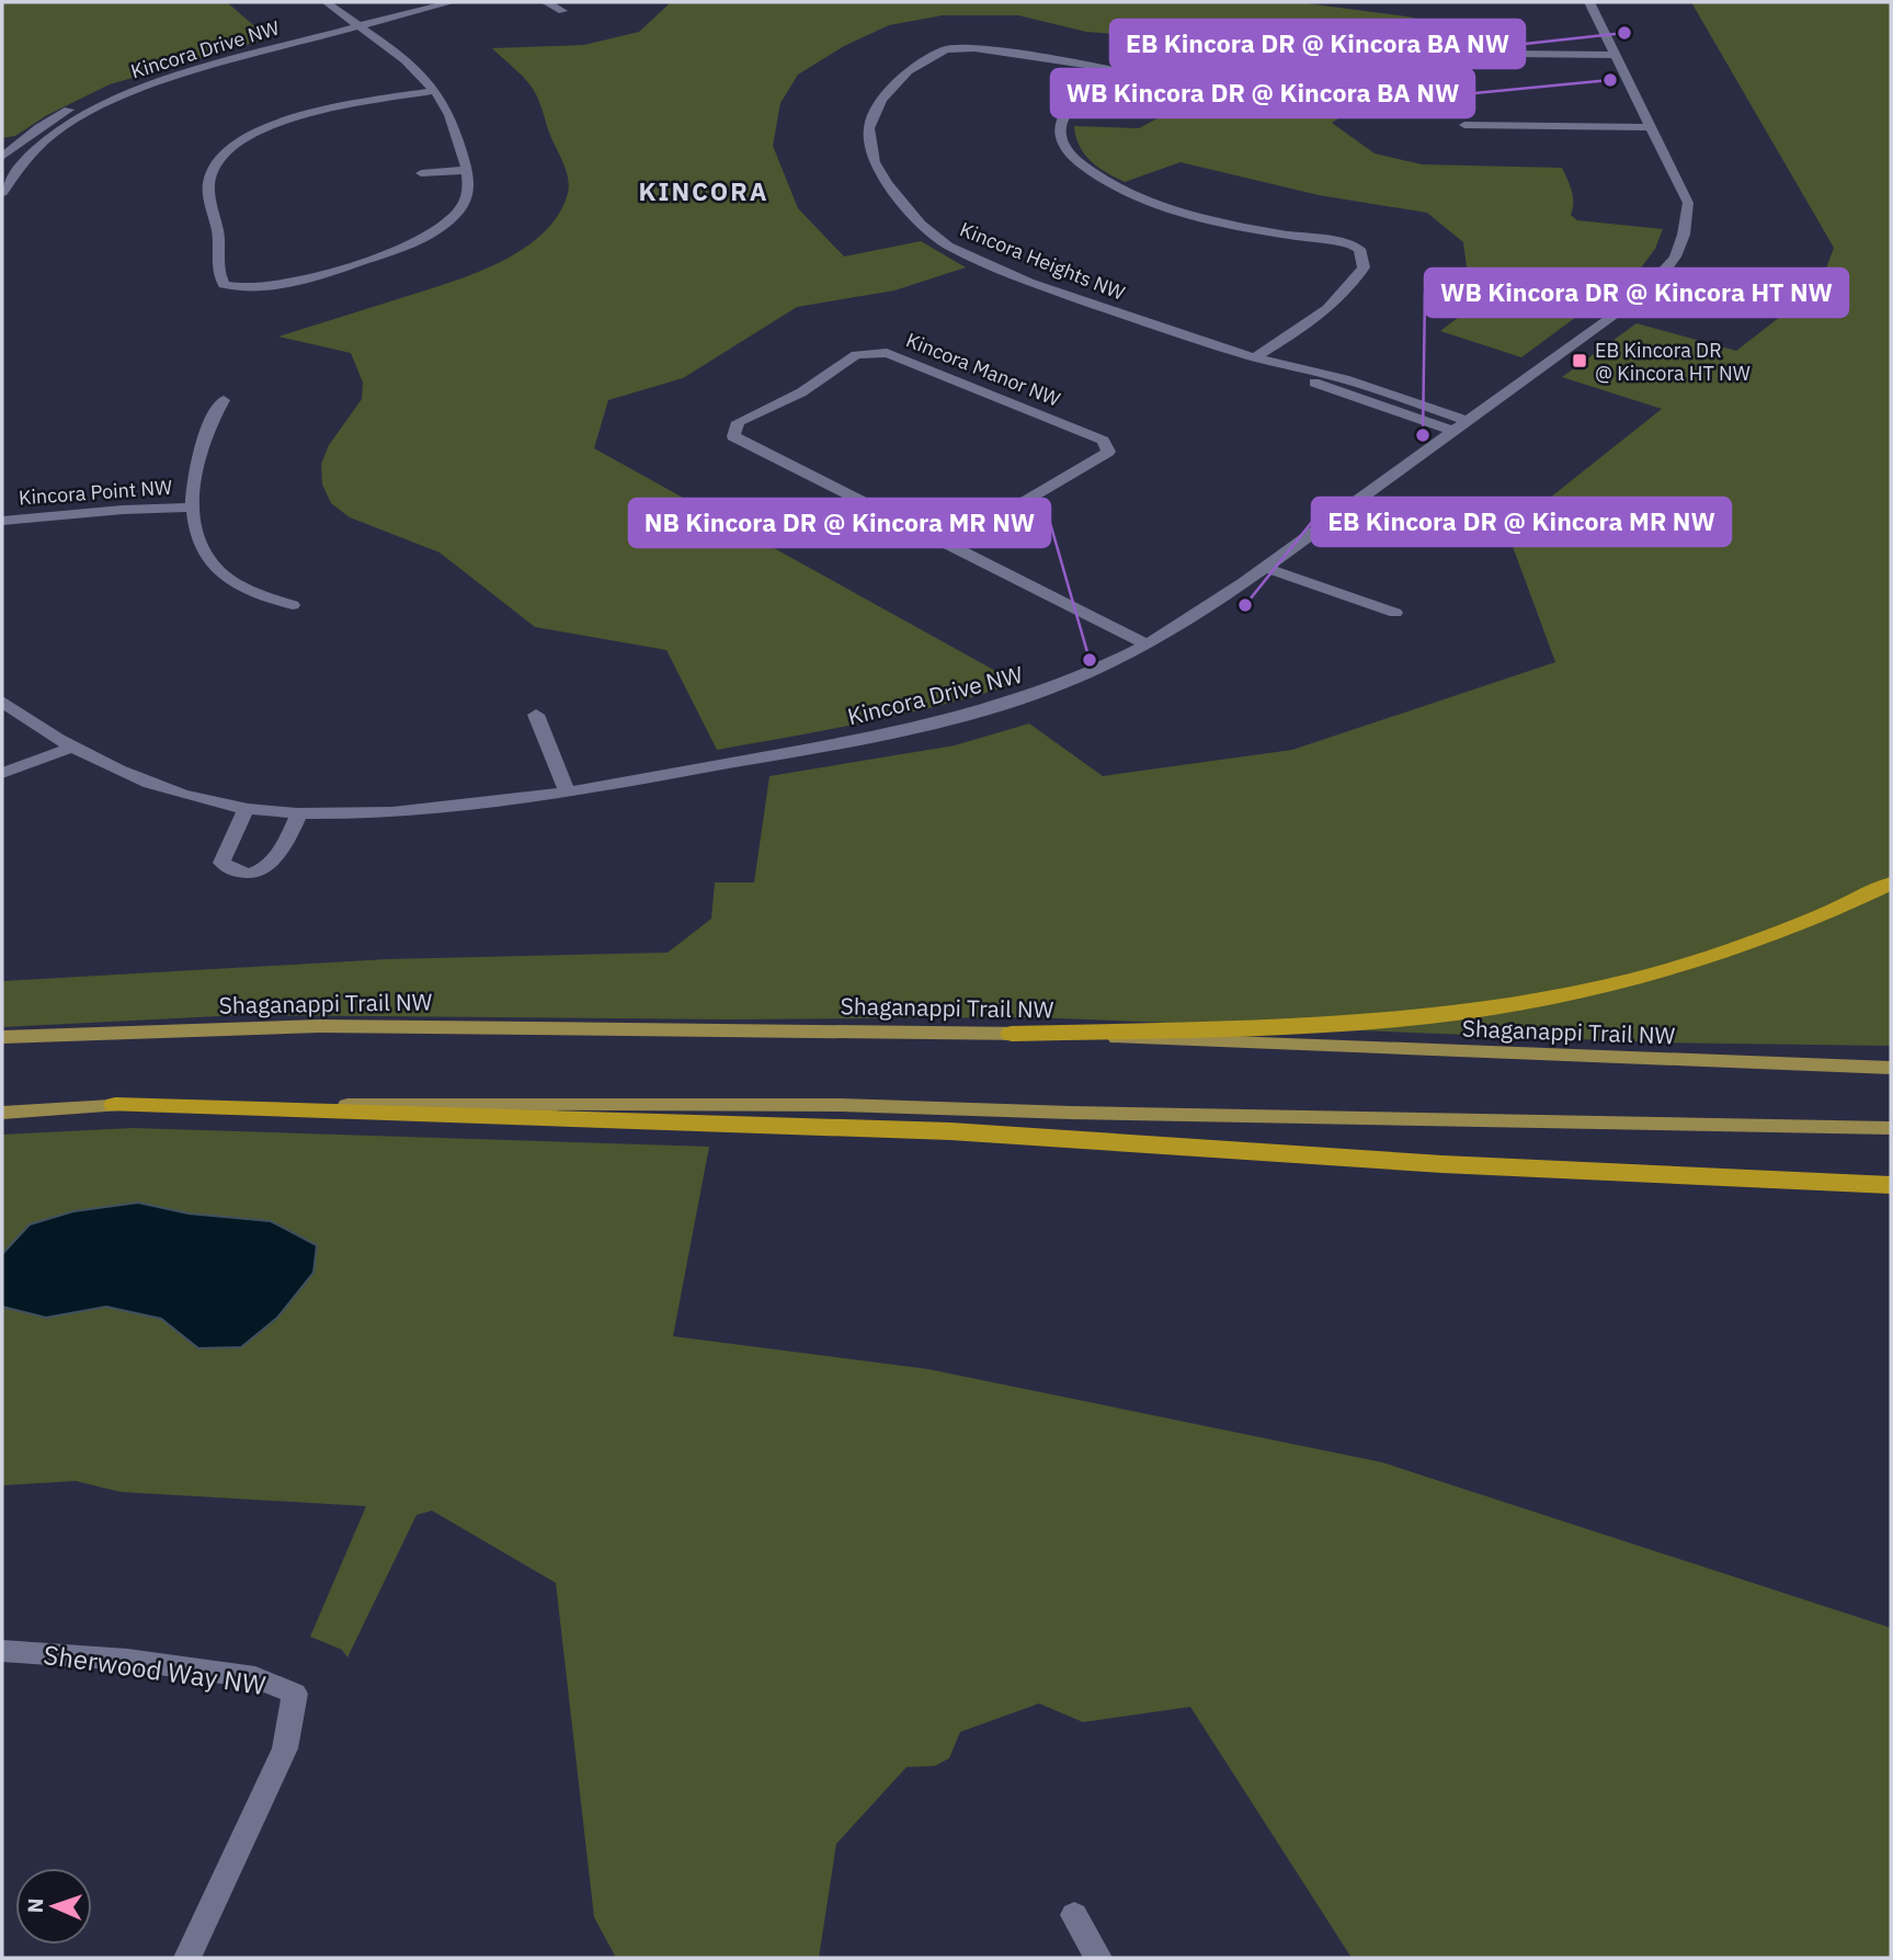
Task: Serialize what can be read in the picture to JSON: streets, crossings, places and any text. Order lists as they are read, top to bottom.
{
  "streets": {
    "main road": ["Shaganappi Trail NW"],
    "street": [
      "Kincora Drive NW",
      "Kincora Heights NW",
      "Kincora Manor NW",
      "Kincora Point NW",
      "Sherwood Way NW"
    ]
  },
  "crossings": [
    ["Kincora Drive NW", "Kincora Heights NW"],
    ["Kincora Drive NW", "Kincora Manor NW"]
  ],
  "districts": ["KINCORA"],
  "places": {
    "other": [
      "EB Kincora DR @ Kincora BA NW",
      "WB Kincora DR @ Kincora BA NW",
      "WB Kincora DR @ Kincora HT NW",
      "EB Kincora DR @ Kincora MR NW",
      "NB Kincora DR @ Kincora MR NW"
    ],
    "transit": ["EB Kincora DR @ Kincora HT NW"]
  },
  "north": "left"
}
